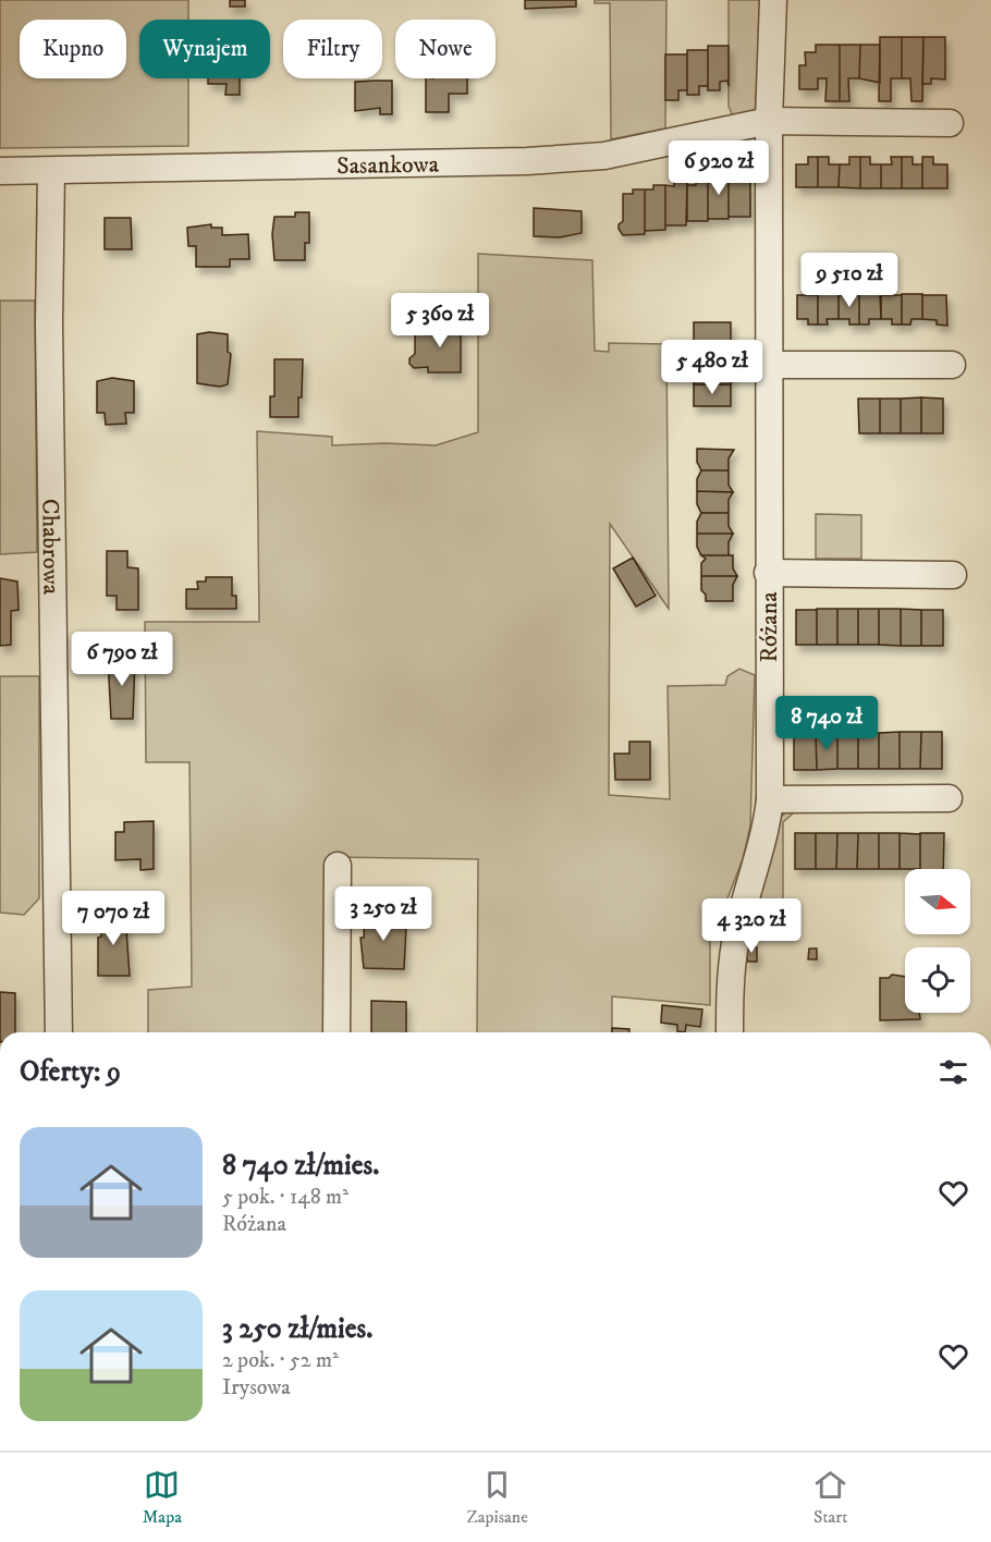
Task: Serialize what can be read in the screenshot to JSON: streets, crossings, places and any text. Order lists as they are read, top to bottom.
{
  "streets": {
    "street": ["Sasankowa", "Chabrowa", "Różana"]
  },
  "crossings": [
    ["Sasankowa", "Chabrowa"],
    ["Sasankowa", "Różana"]
  ],
  "north": "right",
  "page": {
    "chip": [
      "Kupno",
      "Wynajem",
      "Filtry",
      "Nowe"
    ],
    "price": [
      "6 920 zł",
      "9 510 zł",
      "5 360 zł",
      "5 480 zł",
      "6 790 zł",
      "8 740 zł",
      "3 250 zł",
      "7 070 zł",
      "4 320 zł"
    ],
    "heading": "Oferty: 9",
    "list": [
      {
        "name": "8 740 zł/mies.",
        "note": "5 pok. · 148 m² · Różana"
      },
      {
        "name": "3 250 zł/mies.",
        "note": "2 pok. · 52 m² · Irysowa"
      }
    ],
    "tabs": ["Mapa", "Zapisane", "Start"]
  }
}
